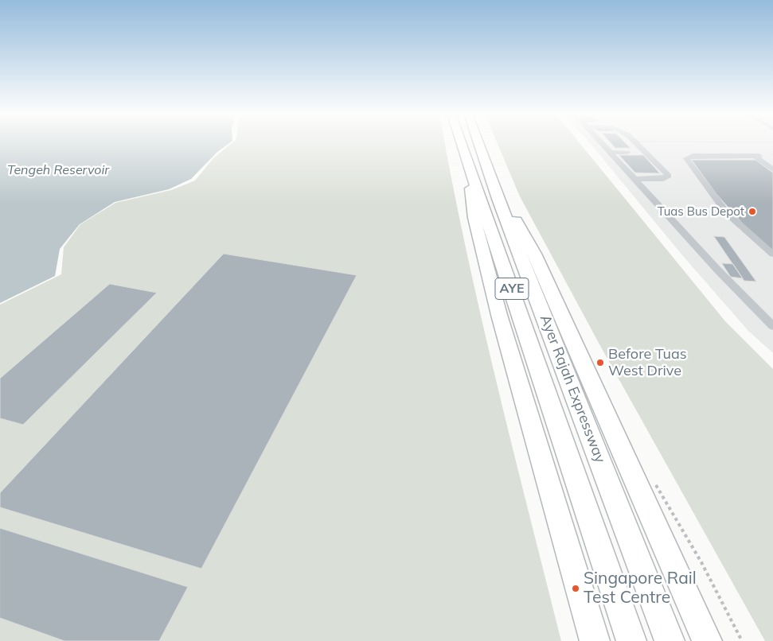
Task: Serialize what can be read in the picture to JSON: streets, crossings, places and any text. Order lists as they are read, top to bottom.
{
  "streets": {
    "highway": ["AYE", "Ayer Rajah Expressway"]
  },
  "water": ["Tengeh Reservoir"],
  "places": ["Tuas Bus Depot", "Before Tuas West Drive", "Singapore Rail Test Centre"]
}
